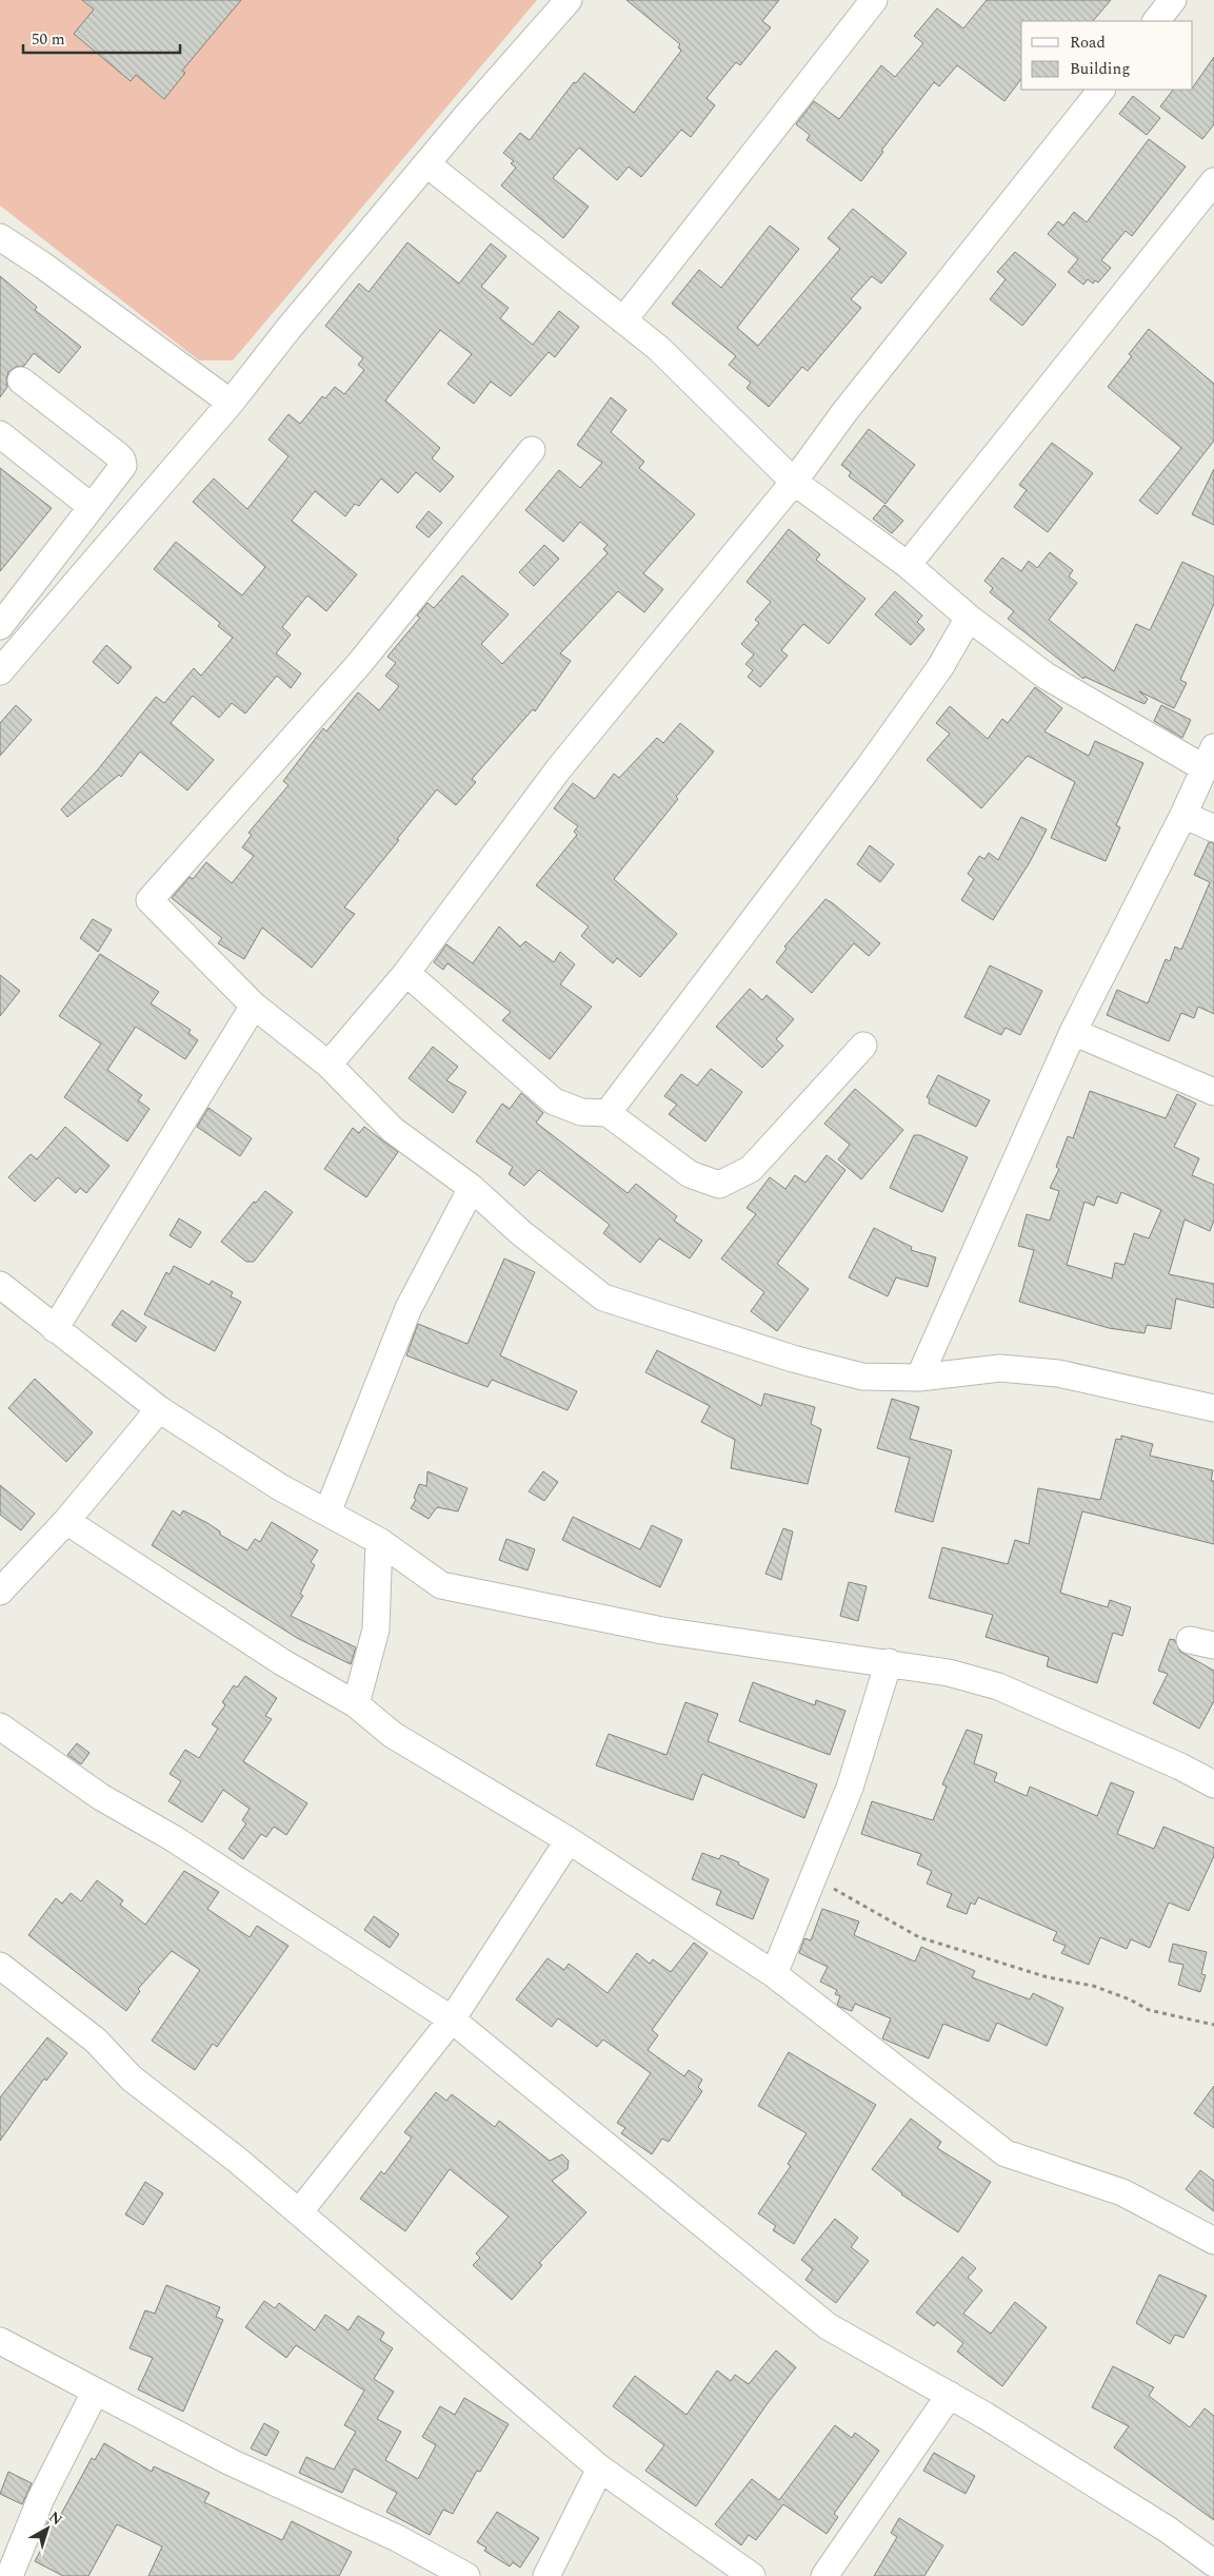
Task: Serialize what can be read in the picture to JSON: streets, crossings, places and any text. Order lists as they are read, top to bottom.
{
  "legend": ["Road", "Building"],
  "scale_bar": "50 m",
  "north": "top right"
}
